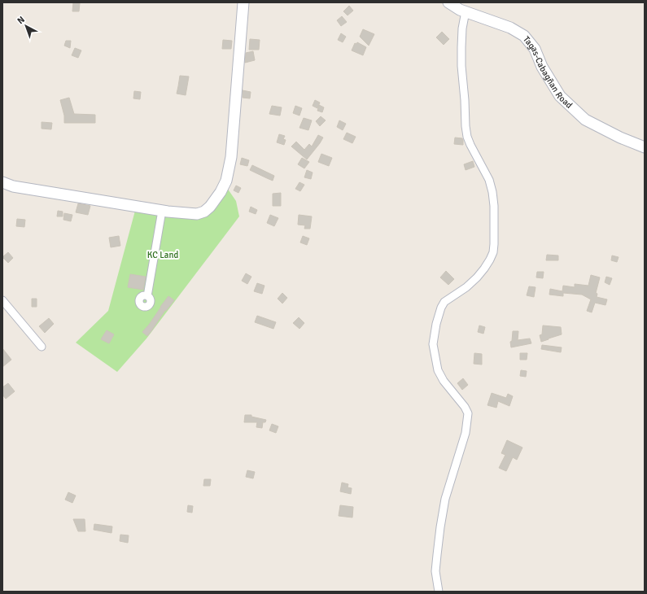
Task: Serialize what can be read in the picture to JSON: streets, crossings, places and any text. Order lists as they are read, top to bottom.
{
  "streets": {
    "street": ["Tagas-Cabagñan Road"]
  },
  "parks": ["KC Land"],
  "north": "top left"
}
